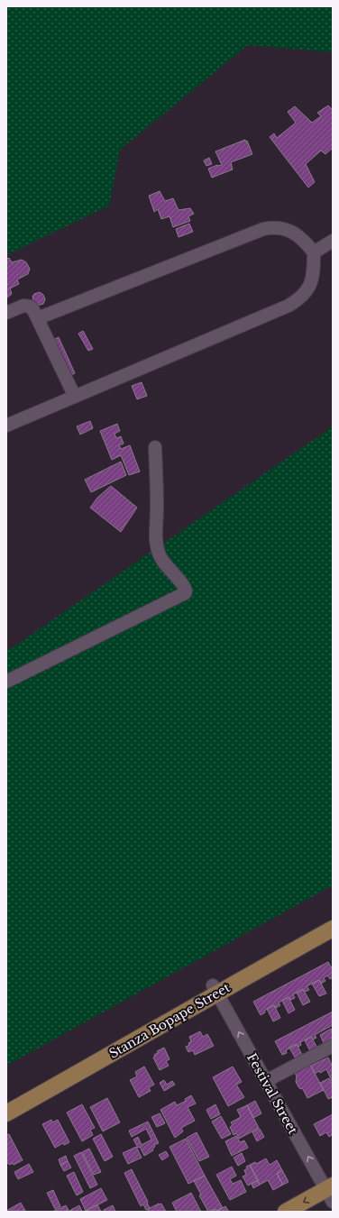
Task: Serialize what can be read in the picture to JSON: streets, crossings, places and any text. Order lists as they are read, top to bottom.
{
  "streets": {
    "main road": ["Stanza Bopape Street"],
    "street": ["Festival Street"]
  },
  "crossings": [
    ["Stanza Bopape Street", "Festival Street"]
  ],
  "one_way": ["Festival Street"]
}
